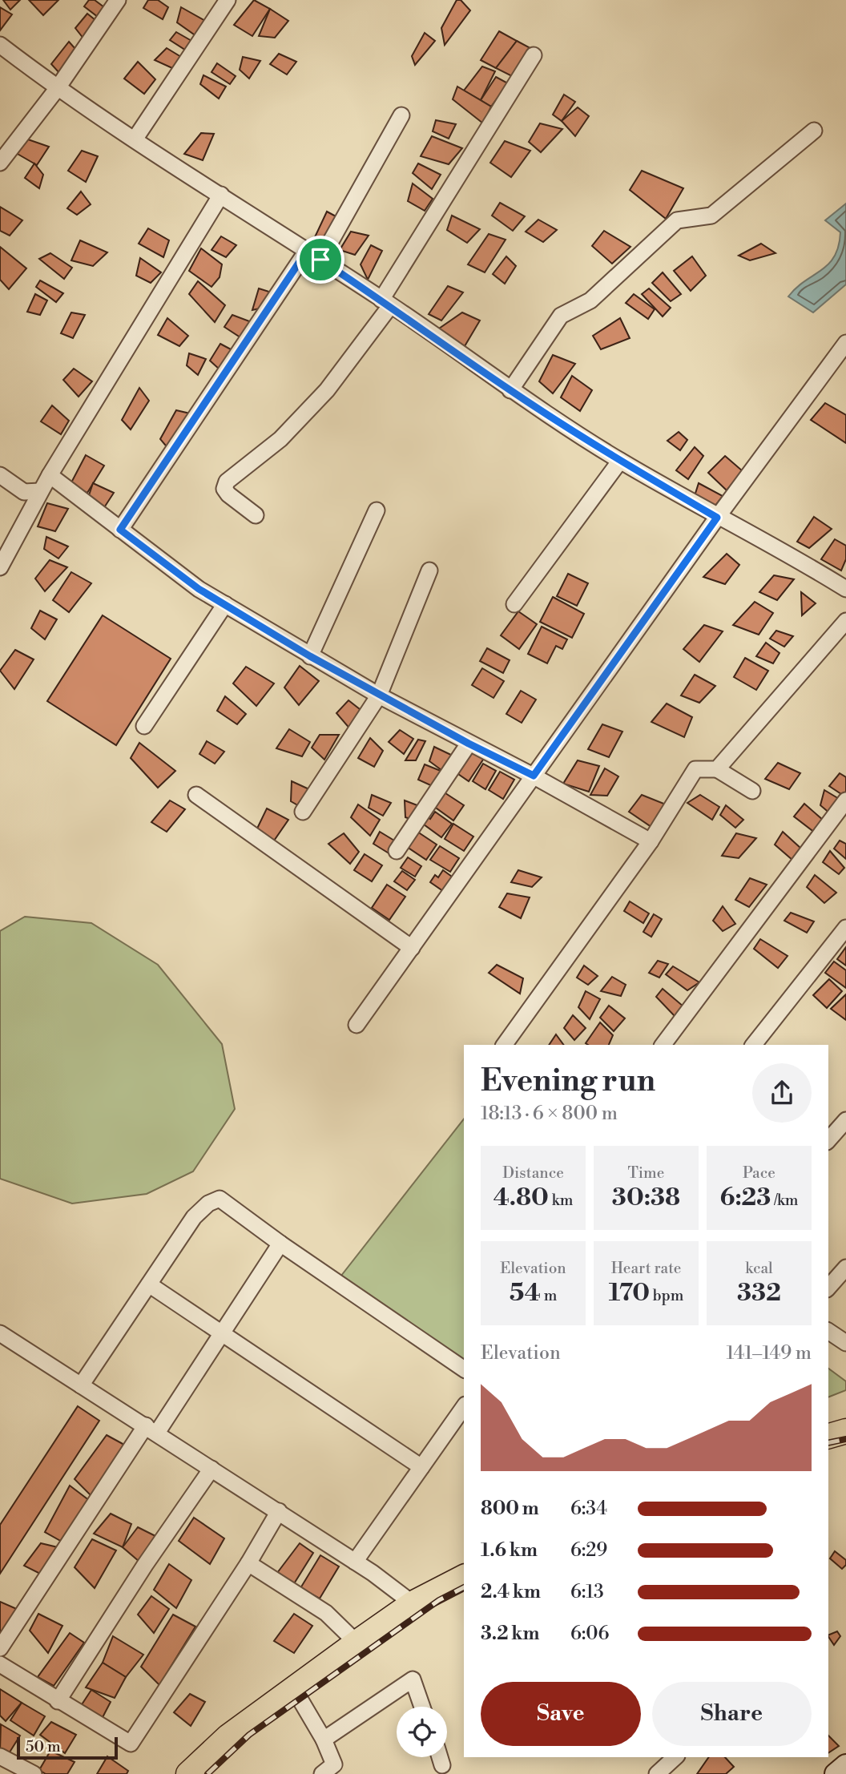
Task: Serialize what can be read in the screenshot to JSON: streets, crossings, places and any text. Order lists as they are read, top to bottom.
{
  "scale_bar": "50 m",
  "page": {
    "heading": ["Evening run", "18:13 · 6 × 800 m"],
    "stats": [
      ["Distance", "4.80 km"],
      ["Time", "30:38"],
      ["Pace", "6:23 /km"],
      ["Elevation", "54 m"],
      ["Heart rate", "170 bpm"],
      ["kcal", "332"]
    ],
    "chart": ["Elevation", "141–149 m"],
    "list": [
      {
        "name": "800 m",
        "note": "6:34"
      },
      {
        "name": "1.6 km",
        "note": "6:29"
      },
      {
        "name": "2.4 km",
        "note": "6:13"
      },
      {
        "name": "3.2 km",
        "note": "6:06"
      }
    ],
    "buttons": ["Save", "Share"],
    "scale": "50 m"
  }
}
